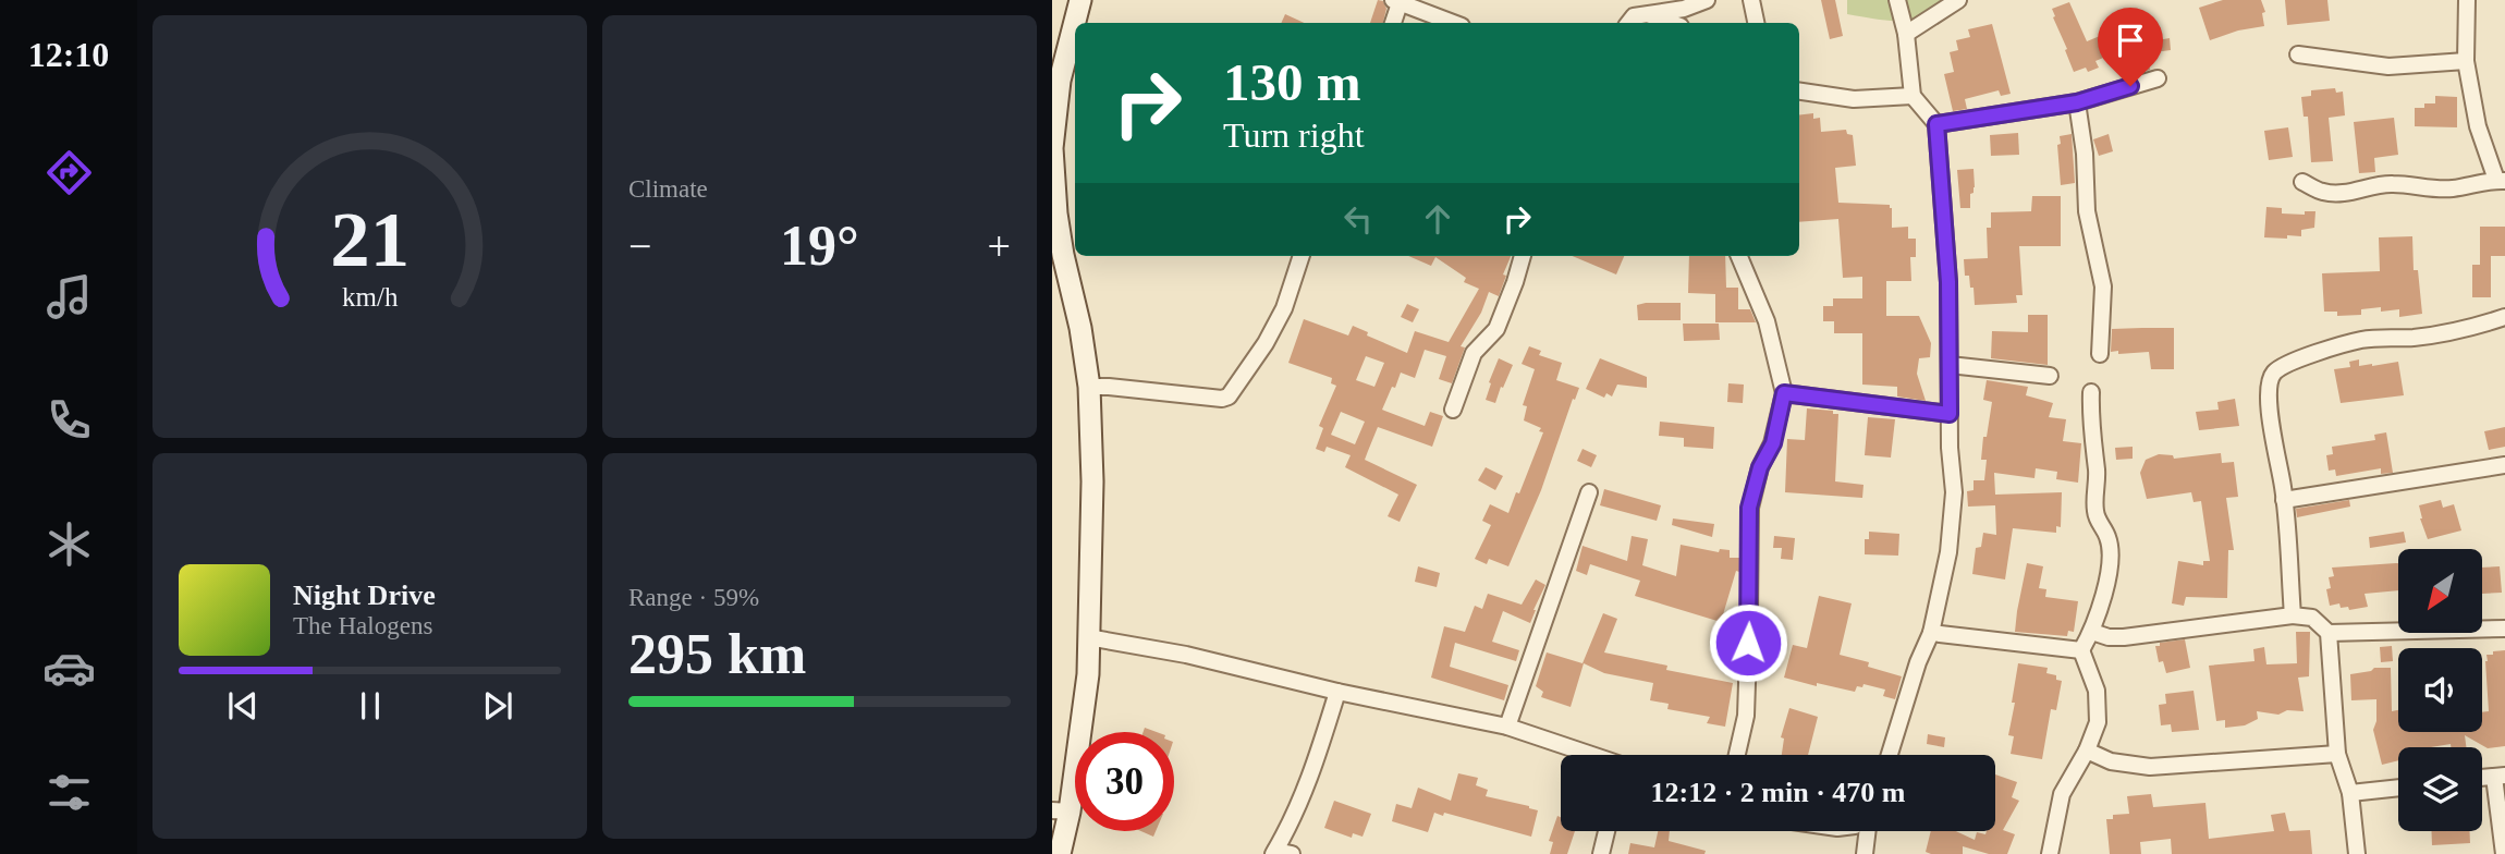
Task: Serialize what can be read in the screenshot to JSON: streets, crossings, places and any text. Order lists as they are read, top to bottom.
{
  "north": "bottom left",
  "page": {
    "tabs": "12:10",
    "tile": [
      "Climate",
      ["Range · 59%", "295 km"]
    ],
    "turn": ["130 m", "Turn right"],
    "heat": ["−", "19°", "+"],
    "song": ["Night Drive", "The Halogens"],
    "limit": "30",
    "trip": "12:12 · 2 min · 470 m",
    "gauge": ["21", "km/h"]
  }
}
